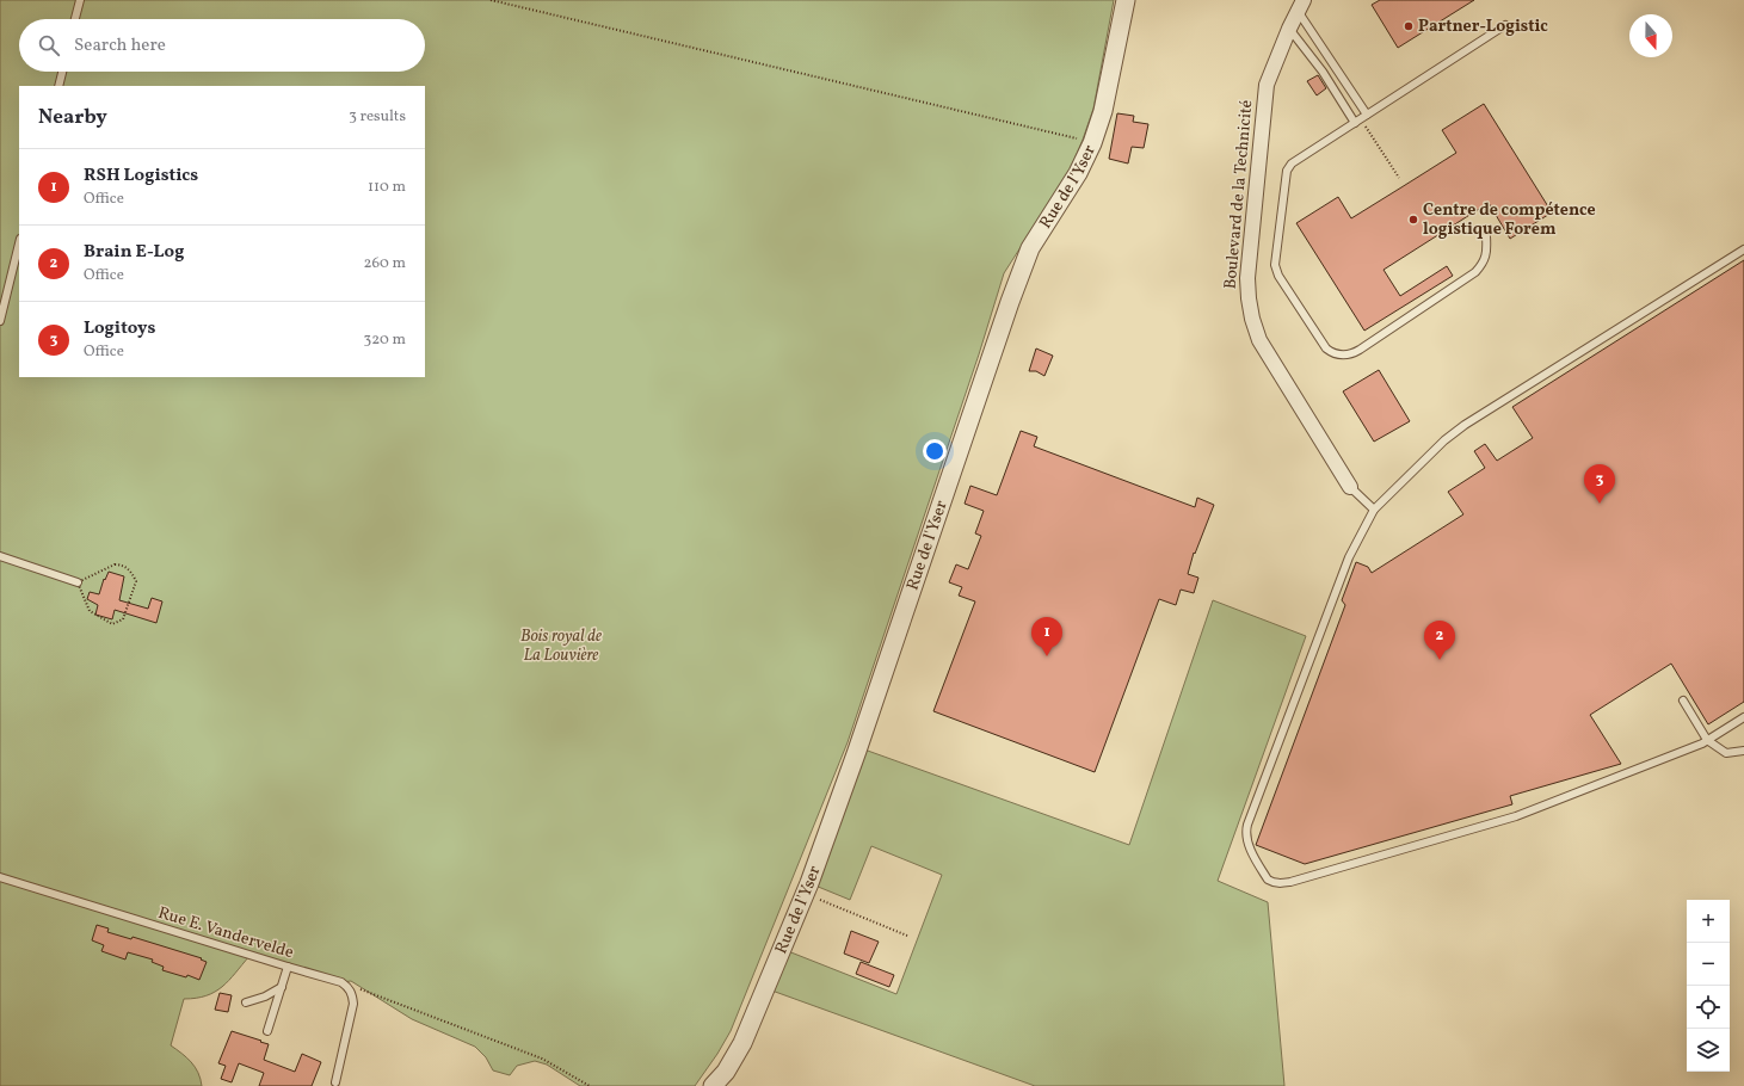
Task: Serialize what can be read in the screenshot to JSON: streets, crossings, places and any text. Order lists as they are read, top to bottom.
{
  "streets": {
    "street": ["Rue de l'Yser", "Boulevard de la Technicité"],
    "lane": ["Rue E. Vandervelde"]
  },
  "parks": ["Bois royal de La Louvière"],
  "places": ["Partner-Logistic", "Centre de compétence logistique Forem"],
  "north": "bottom",
  "page": {
    "search": "Search here",
    "heading": ["Nearby", "3 results"],
    "list": [
      {
        "mark": "1",
        "name": "RSH Logistics",
        "note": "Office",
        "value": "110 m"
      },
      {
        "mark": "2",
        "name": "Brain E-Log",
        "note": "Office",
        "value": "260 m"
      },
      {
        "mark": "3",
        "name": "Logitoys",
        "note": "Office",
        "value": "320 m"
      }
    ],
    "pins": ["3", "1", "2"],
    "map_buttons": ["+", "−"]
  }
}
